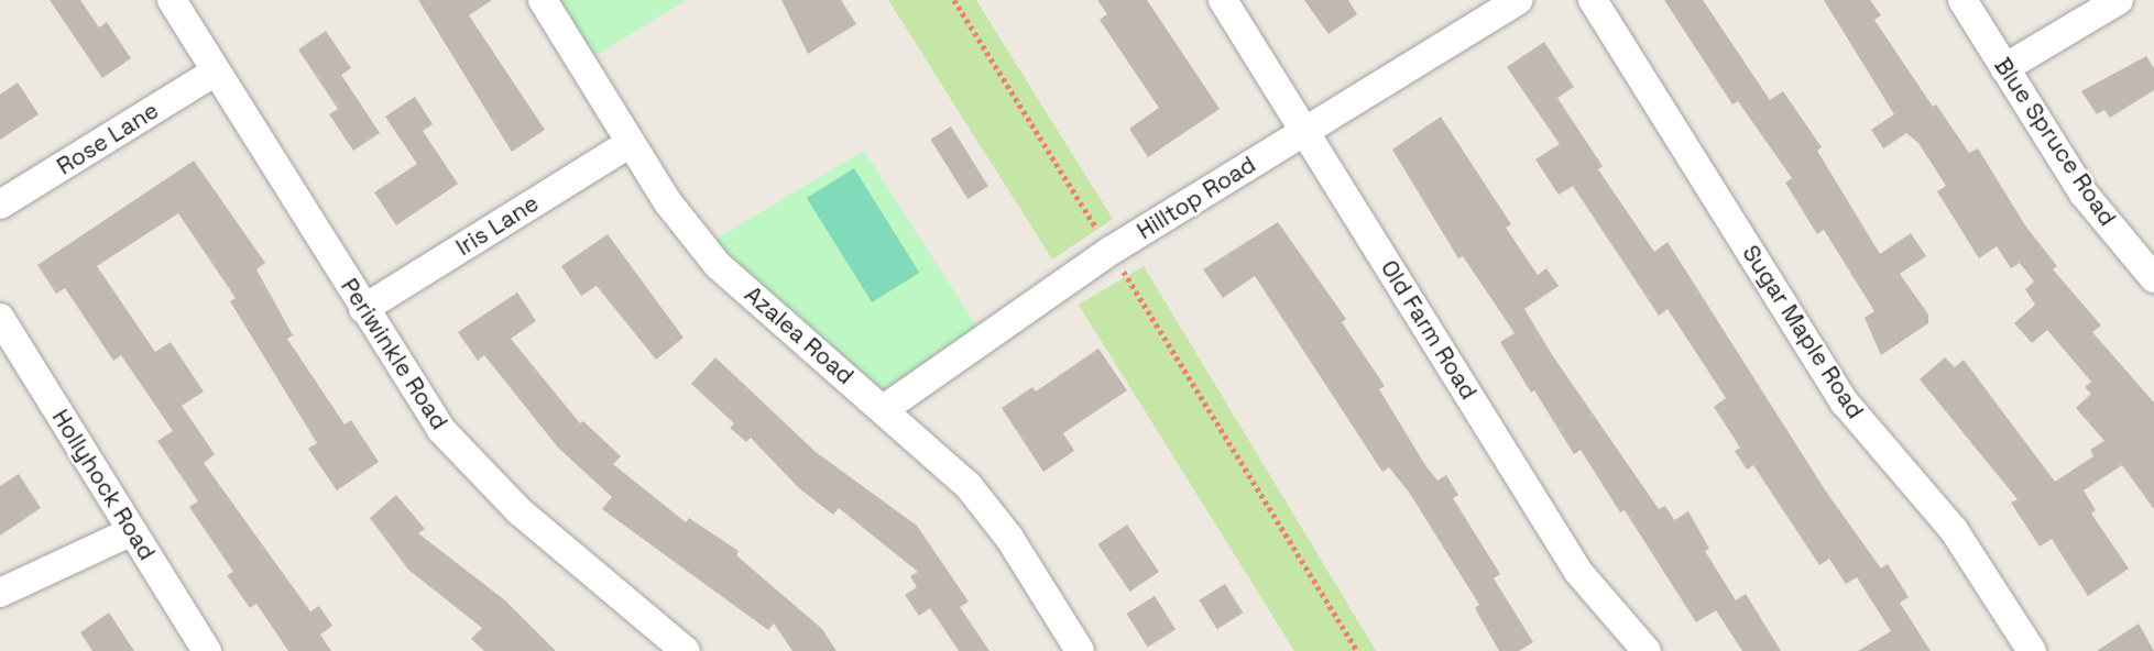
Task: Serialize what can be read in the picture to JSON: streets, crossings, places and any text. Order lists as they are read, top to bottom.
{
  "streets": {
    "street": [
      "Rose Lane",
      "Blue Spruce Road",
      "Hilltop Road",
      "Iris Lane",
      "Old Farm Road",
      "Sugar Maple Road",
      "Azalea Road",
      "Periwinkle Road",
      "Hollyhock Road"
    ]
  },
  "crossings": [
    ["Rose Lane", "Periwinkle Road"],
    ["Hilltop Road", "Old Farm Road"],
    ["Hilltop Road", "Azalea Road"],
    ["Iris Lane", "Azalea Road"],
    ["Iris Lane", "Periwinkle Road"]
  ]
}
